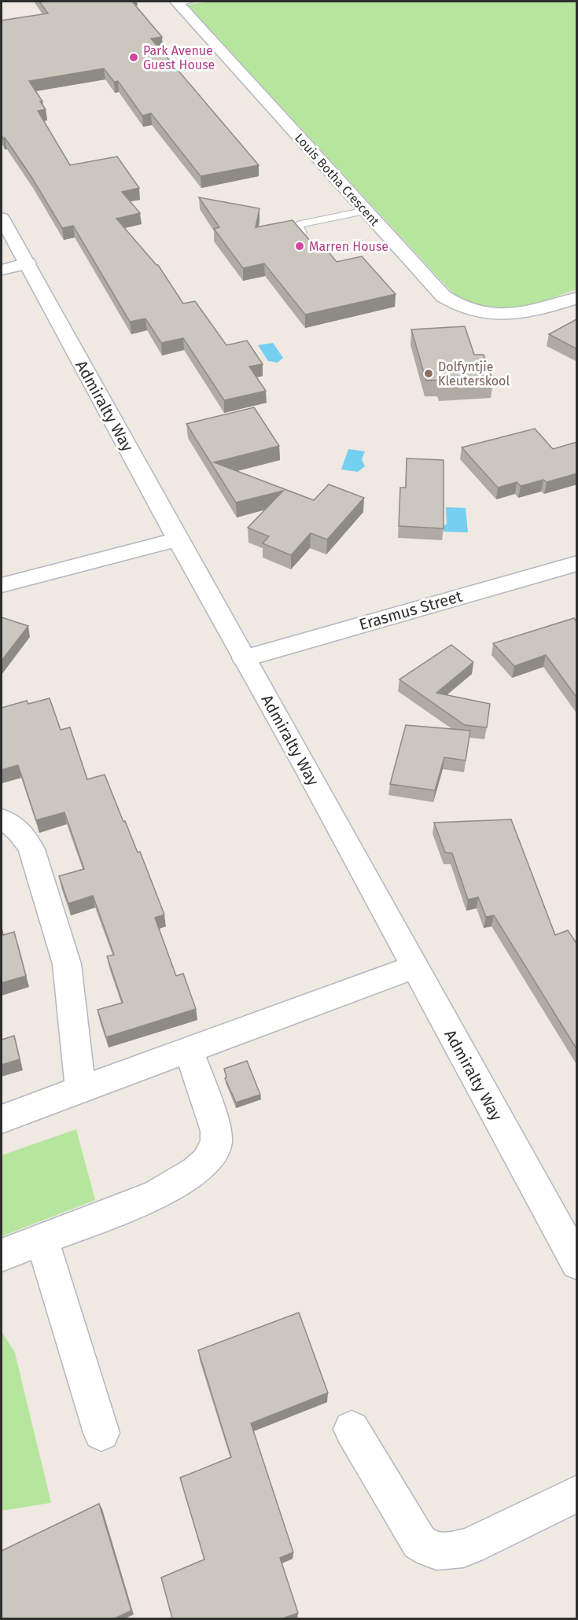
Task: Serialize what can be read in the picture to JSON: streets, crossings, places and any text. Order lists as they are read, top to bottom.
{
  "streets": {
    "street": ["Louis Botha Crescent", "Admiralty Way", "Erasmus Street"]
  },
  "crossings": [
    ["Admiralty Way", "Erasmus Street"]
  ],
  "places": ["Park Avenue Guest House", "Marren House", "Dolfyntjie Kleuterskool"]
}
